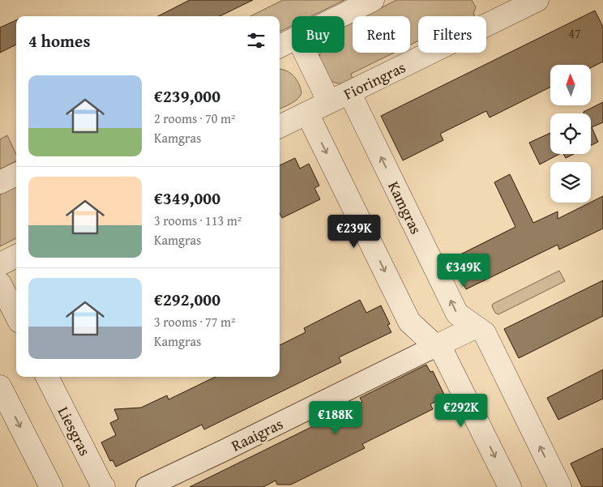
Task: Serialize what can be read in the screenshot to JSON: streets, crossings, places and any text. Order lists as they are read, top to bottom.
{
  "streets": {
    "street": [
      "Fioringras",
      "Kamgras",
      "Liesgras",
      "Raaigras"
    ]
  },
  "crossings": [
    ["Fioringras", "Kamgras"],
    ["Kamgras", "Raaigras"]
  ],
  "house_numbers": ["47"],
  "north": "top",
  "page": {
    "chip": ["Buy", "Rent", "Filters"],
    "heading": "4 homes",
    "list": [
      {
        "name": "€239,000",
        "note": "2 rooms · 70 m² · Kamgras"
      },
      {
        "name": "€349,000",
        "note": "3 rooms · 113 m² · Kamgras"
      },
      {
        "name": "€292,000",
        "note": "3 rooms · 77 m² · Kamgras"
      }
    ],
    "price": [
      "€239K",
      "€349K",
      "€292K",
      "€188K"
    ]
  }
}
